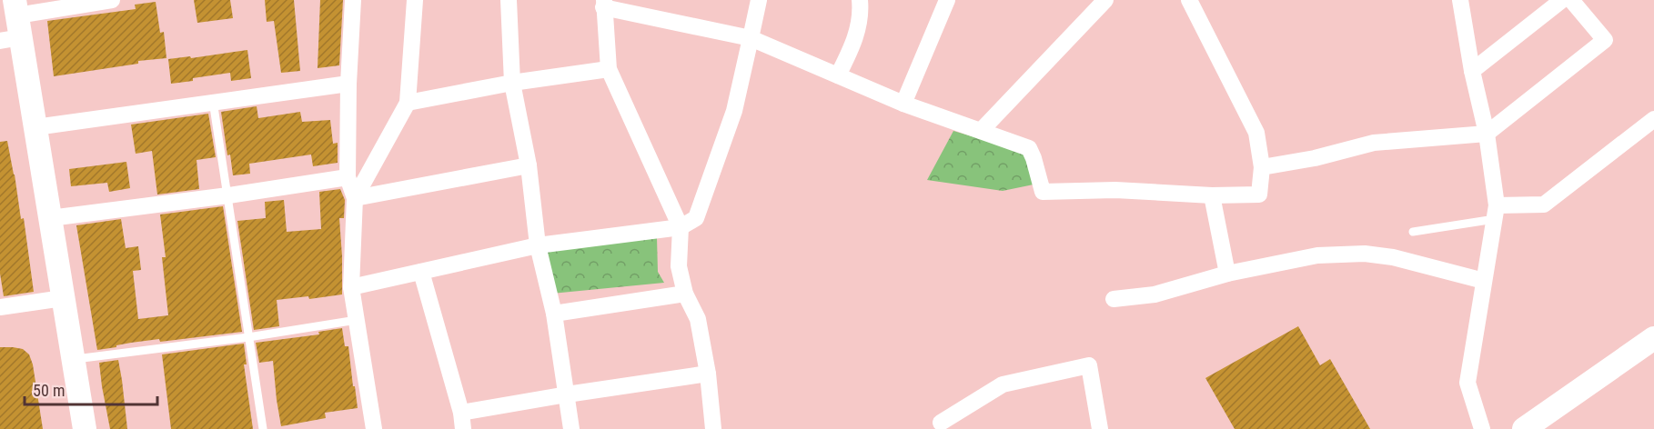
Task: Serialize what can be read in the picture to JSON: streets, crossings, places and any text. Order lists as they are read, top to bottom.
{
  "scale_bar": "50 m"
}
